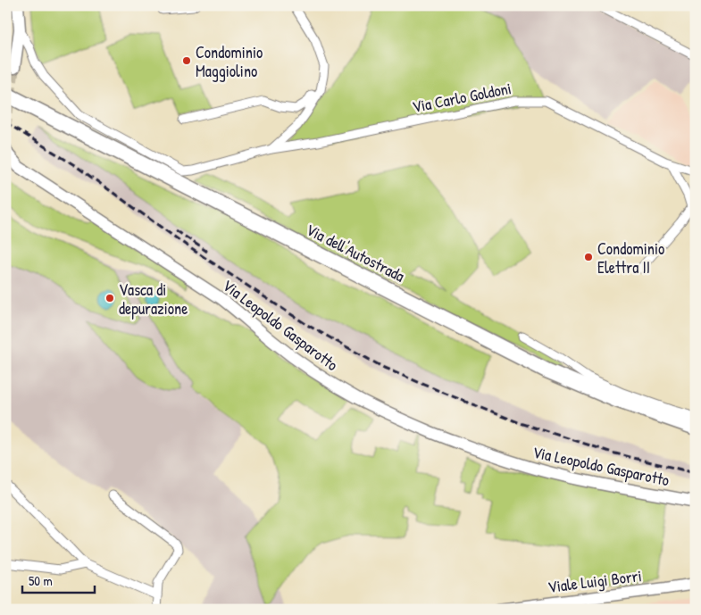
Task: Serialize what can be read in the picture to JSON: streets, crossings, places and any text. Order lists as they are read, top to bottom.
{
  "streets": {
    "highway": ["Via dell'Autostrada"],
    "street": ["Via Carlo Goldoni", "Via Leopoldo Gasparotto", "Viale Luigi Borri"]
  },
  "places": ["Condominio Maggiolino", "Condominio Elettra II", "Vasca di depurazione"],
  "scale_bar": "50 m"
}
